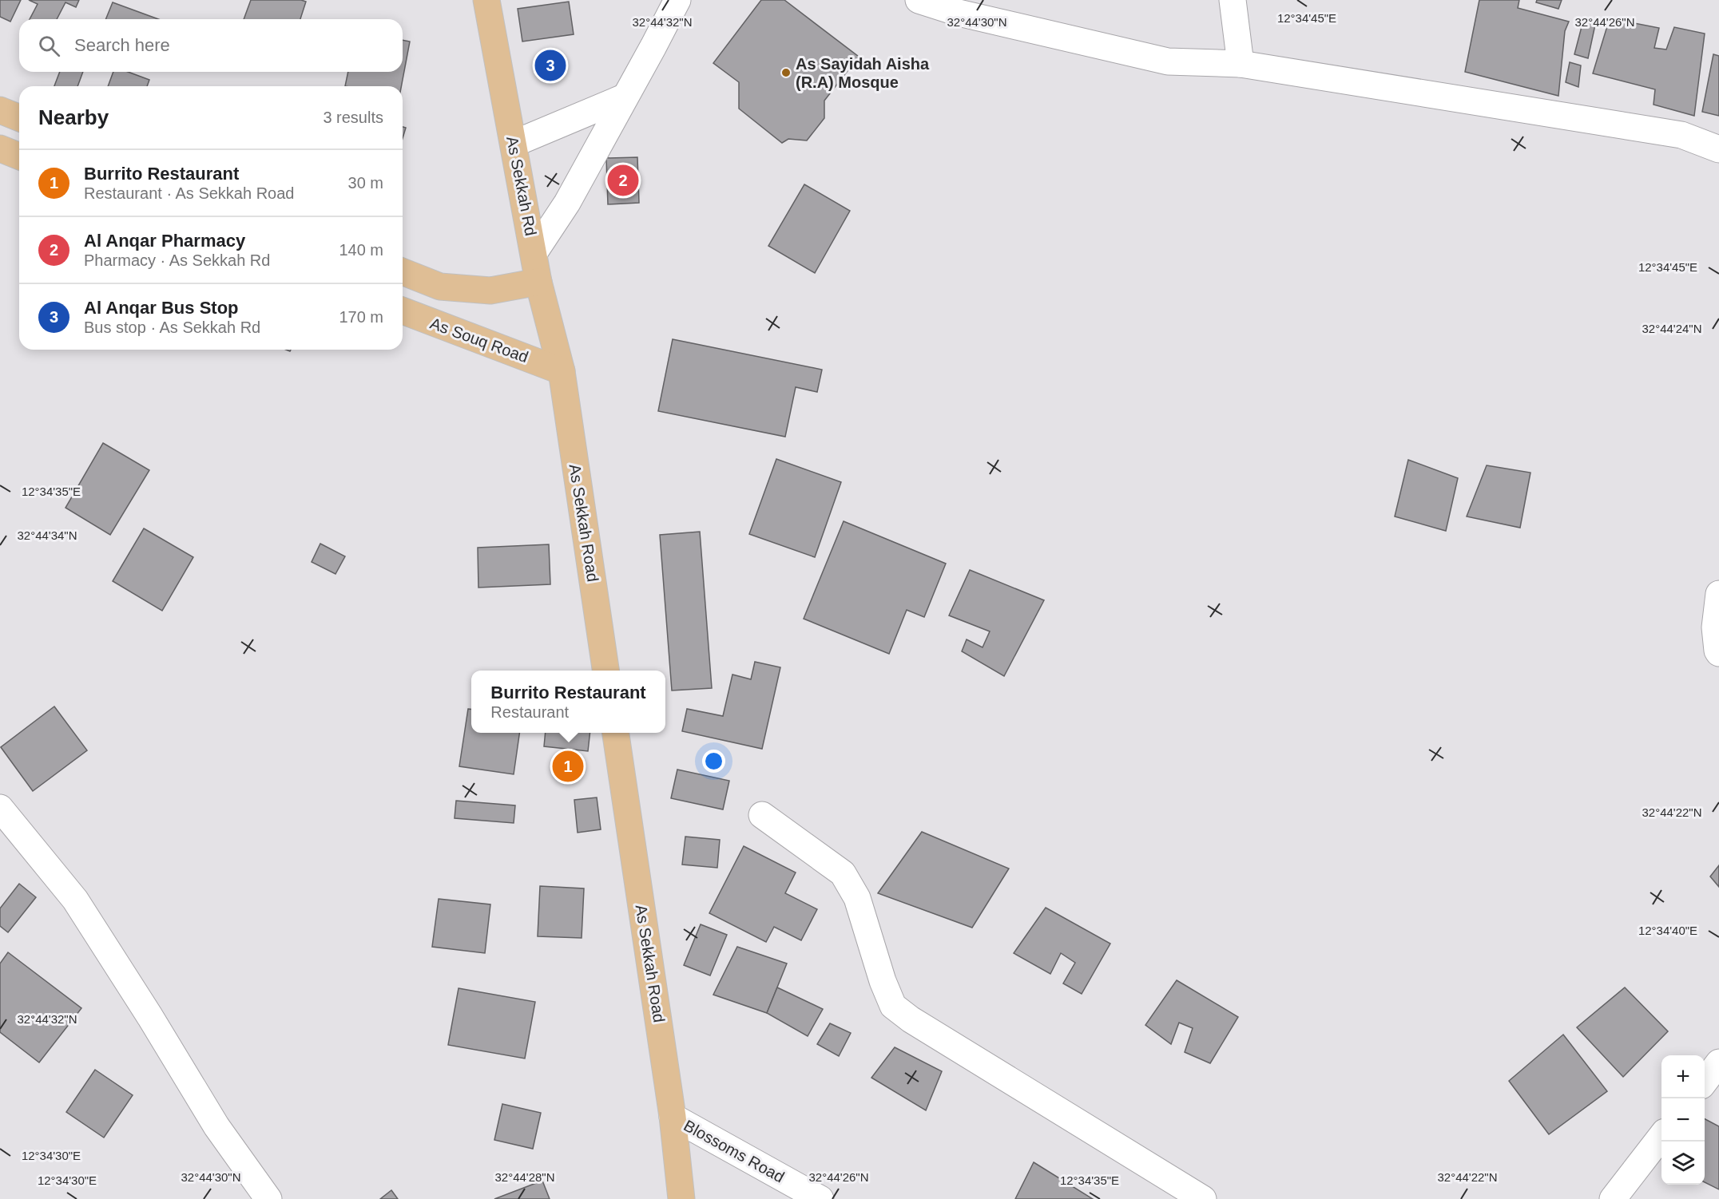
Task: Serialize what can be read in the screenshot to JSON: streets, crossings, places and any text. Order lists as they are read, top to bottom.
{
  "streets": {
    "main road": ["As Sekkah Rd", "As Souq Road", "As Sekkah Road"],
    "street": ["Blossoms Road"]
  },
  "crossings": [
    ["As Sekkah Rd", "As Souq Road"],
    ["As Sekkah Rd", "As Sekkah Road"],
    ["As Souq Road", "As Sekkah Road"],
    ["As Sekkah Road", "Blossoms Road"]
  ],
  "places": ["As Sayidah Aisha (R.A) Mosque"],
  "page": {
    "search": "Search here",
    "pins": ["3", "2", "1"],
    "heading": ["Nearby", "3 results"],
    "list": [
      {
        "mark": "1",
        "name": "Burrito Restaurant",
        "note": "Restaurant · As Sekkah Road",
        "value": "30 m"
      },
      {
        "mark": "2",
        "name": "Al Anqar Pharmacy",
        "note": "Pharmacy · As Sekkah Rd",
        "value": "140 m"
      },
      {
        "mark": "3",
        "name": "Al Anqar Bus Stop",
        "note": "Bus stop · As Sekkah Rd",
        "value": "170 m"
      }
    ],
    "popup": ["Burrito Restaurant", "Restaurant"],
    "map_buttons": ["+", "−"]
  },
  "coordinates": [
    "12°34'45\"E",
    "32°44'32\"N",
    "32°44'30\"N",
    "32°44'26\"N",
    "32°44'24\"N",
    "12°34'35\"E",
    "32°44'34\"N",
    "32°44'22\"N",
    "12°34'40\"E",
    "12°34'30\"E",
    "32°44'28\"N"
  ]
}
